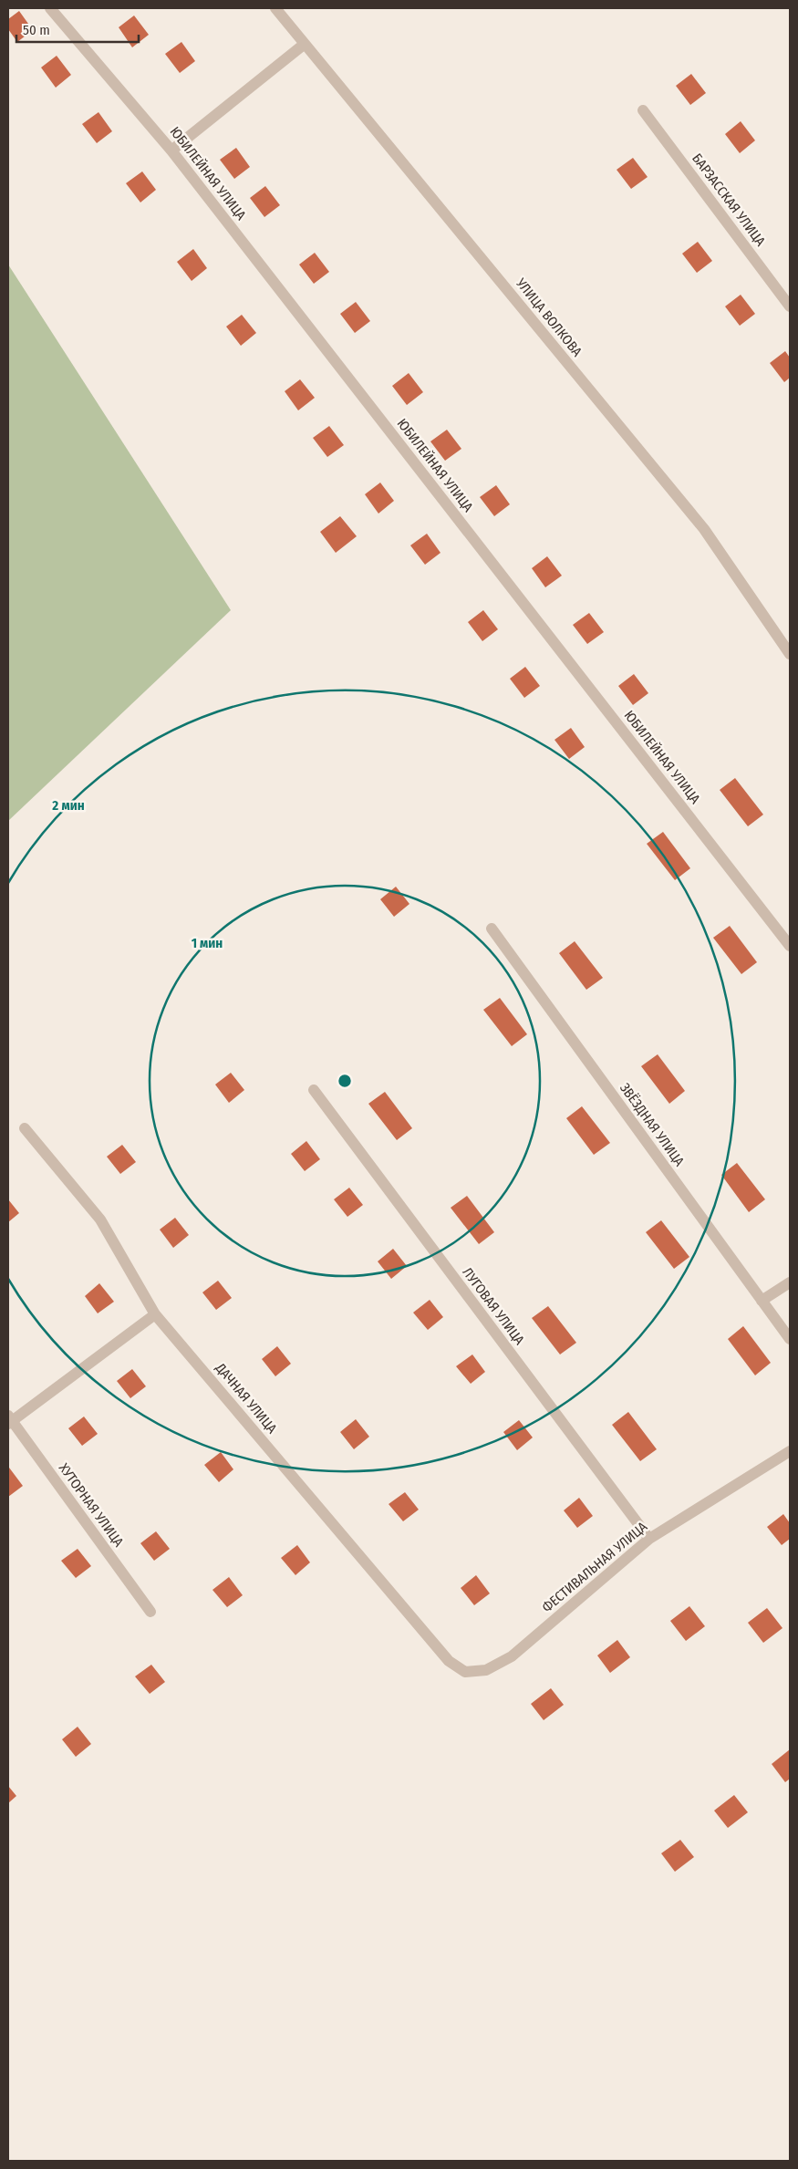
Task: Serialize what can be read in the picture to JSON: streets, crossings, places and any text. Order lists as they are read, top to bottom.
{
  "streets": {
    "street": [
      "ЮБИЛЕЙНАЯ УЛИЦА",
      "БАРЗАССКАЯ УЛИЦА",
      "УЛИЦА ВОЛКОВА",
      "ЗВЁЗДНАЯ УЛИЦА",
      "ЛУГОВАЯ УЛИЦА",
      "ДАЧНАЯ УЛИЦА",
      "ХУТОРНАЯ УЛИЦА",
      "ФЕСТИВАЛЬНАЯ УЛИЦА"
    ]
  },
  "crossings": [
    ["ЛУГОВАЯ УЛИЦА", "ФЕСТИВАЛЬНАЯ УЛИЦА"],
    ["ДАЧНАЯ УЛИЦА", "ФЕСТИВАЛЬНАЯ УЛИЦА"]
  ],
  "scale_bar": "50 m",
  "rings": ["2 мин", "1 мин"]
}
